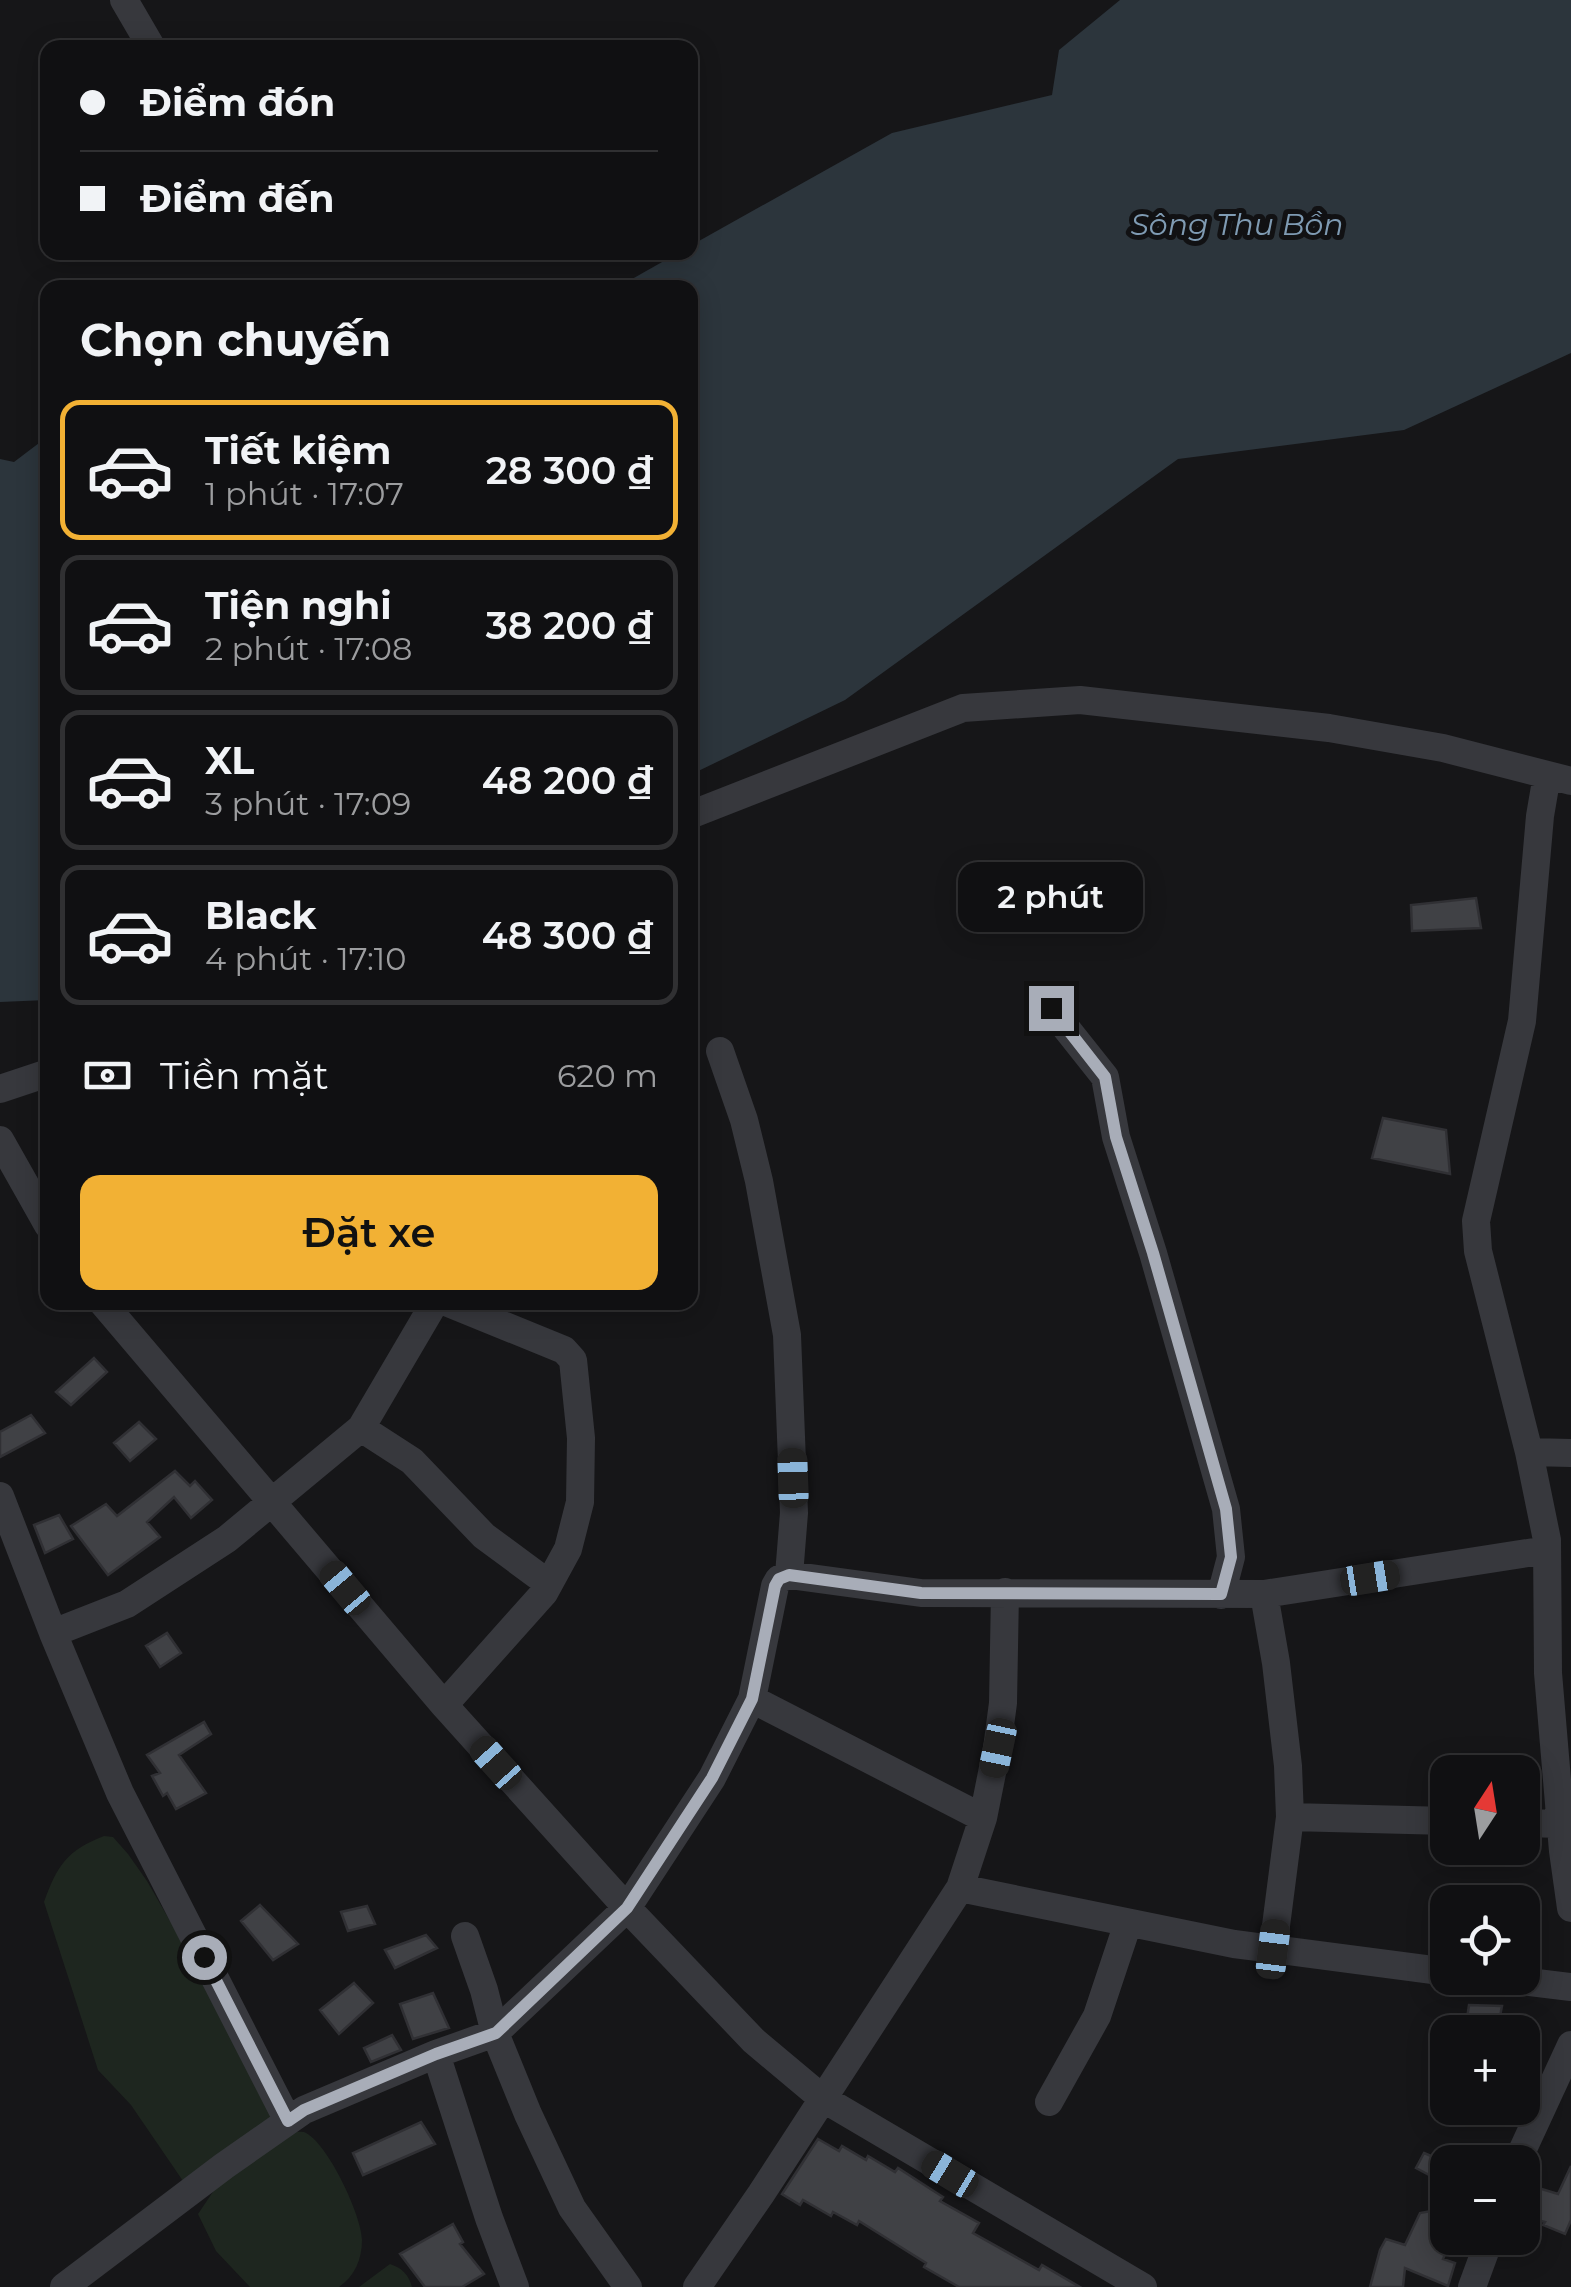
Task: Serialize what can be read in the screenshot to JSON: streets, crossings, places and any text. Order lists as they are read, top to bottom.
{
  "water": ["Sông Thu Bồn"],
  "north": "top",
  "page": {
    "banner": ["Điểm đón", "Điểm đến"],
    "heading": "Chọn chuyến",
    "list": [
      {
        "name": "Tiết kiệm",
        "note": "1 phút · 17:07",
        "value": "28 300 ₫"
      },
      {
        "name": "Tiện nghi",
        "note": "2 phút · 17:08",
        "value": "38 200 ₫"
      },
      {
        "name": "XL",
        "note": "3 phút · 17:09",
        "value": "48 200 ₫"
      },
      {
        "name": "Black",
        "note": "4 phút · 17:10",
        "value": "48 300 ₫"
      }
    ],
    "bubble": "2 phút",
    "pay": ["Tiền mặt", "620 m"],
    "buttons": "Đặt xe",
    "map_buttons": ["+", "−"]
  }
}
